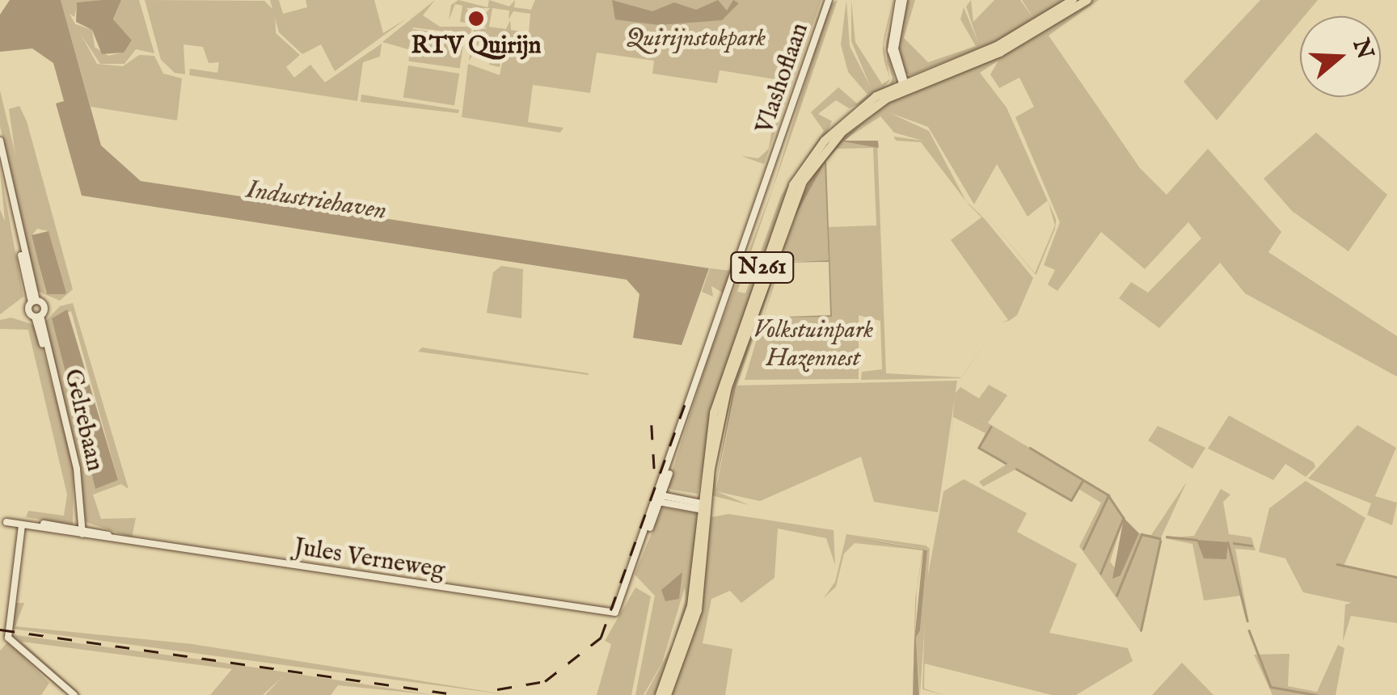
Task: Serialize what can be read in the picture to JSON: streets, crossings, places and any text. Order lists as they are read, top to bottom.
{
  "streets": {
    "main road": ["N261"],
    "street": ["Vlashoflaan", "Gelrebaan", "Jules Verneweg"]
  },
  "crossings": [
    ["Vlashoflaan", "Jules Verneweg"],
    ["Gelrebaan", "Jules Verneweg"]
  ],
  "water": ["Industriehaven"],
  "parks": ["Quirijnstokpark", "Volkstuinpark Hazennest"],
  "places": ["RTV Quirijn"],
  "north": "right"
}
